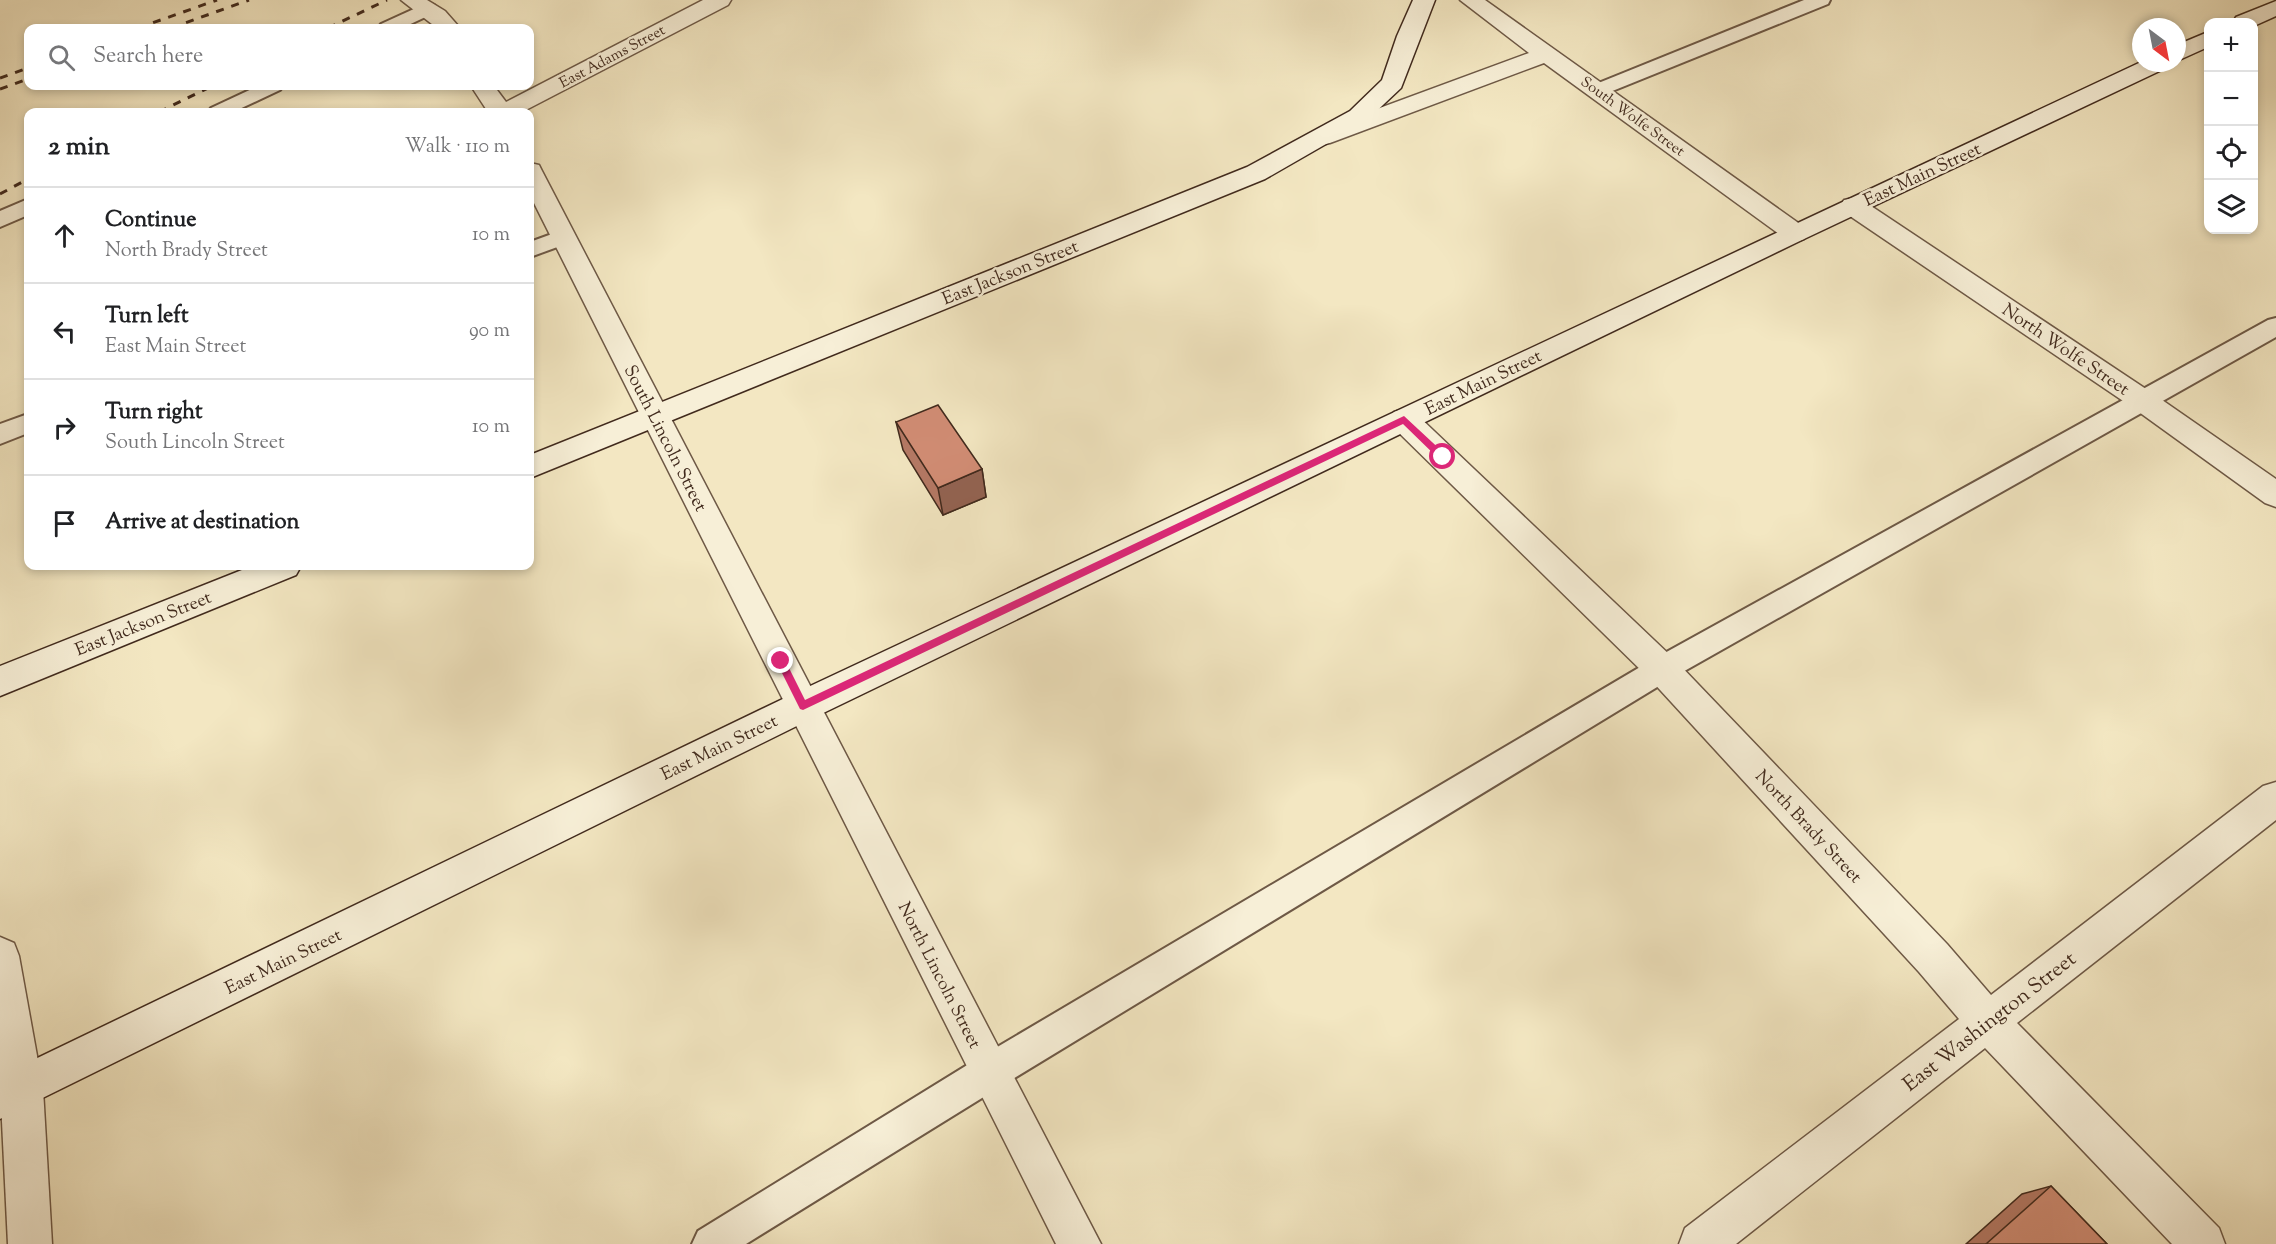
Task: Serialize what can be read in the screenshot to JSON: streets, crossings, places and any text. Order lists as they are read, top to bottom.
{
  "streets": {
    "street": [
      "East Adams Street",
      "South Wolfe Street",
      "East Main Street",
      "East Jackson Street",
      "North Wolfe Street",
      "South Lincoln Street",
      "North Brady Street",
      "North Lincoln Street",
      "East Washington Street"
    ]
  },
  "crossings": [
    ["South Wolfe Street", "East Main Street"],
    ["East Main Street", "North Wolfe Street"],
    ["East Main Street", "South Lincoln Street"],
    ["East Main Street", "North Brady Street"],
    ["East Main Street", "North Lincoln Street"],
    ["East Jackson Street", "South Lincoln Street"],
    ["South Lincoln Street", "North Lincoln Street"],
    ["North Brady Street", "East Washington Street"]
  ],
  "north": "bottom right",
  "page": {
    "map_buttons": ["+", "−"],
    "search": "Search here",
    "heading": ["2 min", "Walk · 110 m"],
    "list": [
      ["Continue", "North Brady Street", "10 m"],
      ["Turn left", "East Main Street", "90 m"],
      ["Turn right", "South Lincoln Street", "10 m"],
      "Arrive at destination"
    ]
  }
}
